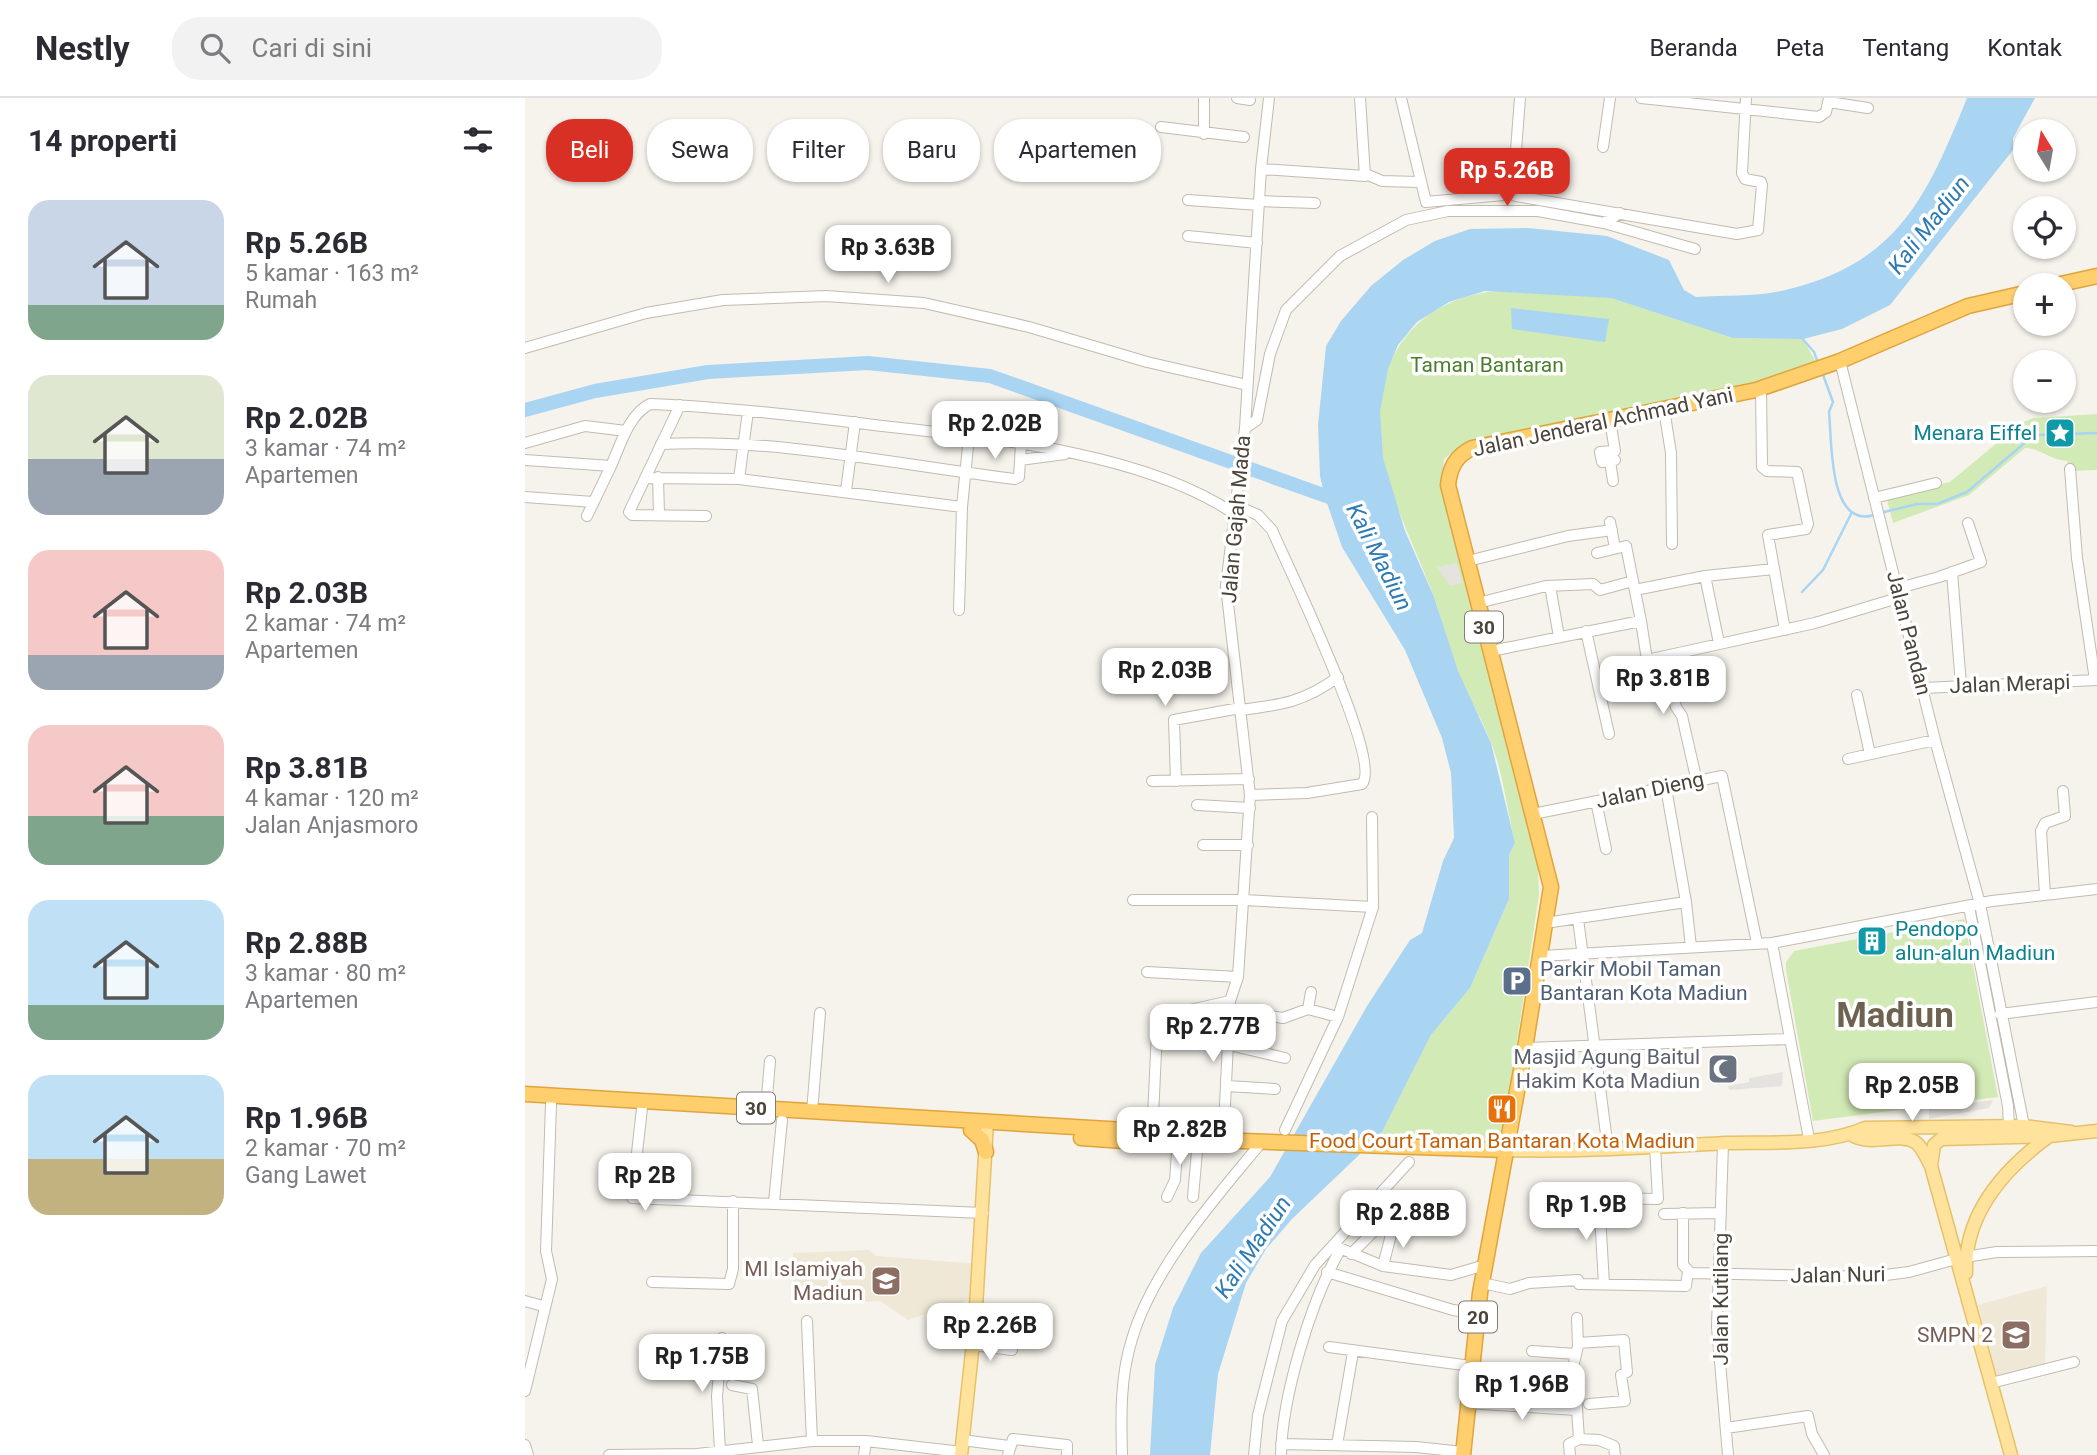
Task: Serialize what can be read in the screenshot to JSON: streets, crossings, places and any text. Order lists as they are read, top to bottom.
{
  "streets": {
    "highway": ["Jalan Jenderal Achmad Yani", "30", "20"],
    "street": [
      "Jalan Gajah Mada",
      "Jalan Pandan",
      "Jalan Merapi",
      "Jalan Dieng",
      "Jalan Nuri",
      "Jalan Kutilang"
    ]
  },
  "crossings": [
    ["Jalan Jenderal Achmad Yani", "30"],
    ["Jalan Jenderal Achmad Yani", "Jalan Pandan"],
    ["Jalan Jenderal Achmad Yani", "Jalan Dieng"],
    ["Jalan Jenderal Achmad Yani", "20"],
    ["30", "20"],
    ["Jalan Pandan", "Jalan Merapi"],
    ["Jalan Nuri", "Jalan Kutilang"]
  ],
  "districts": ["Madiun"],
  "water": ["Kali Madiun"],
  "parks": ["Taman Bantaran"],
  "places": {
    "place": ["Menara Eiffel"],
    "building": ["Pendopo alun-alun Madiun"],
    "parking": ["Parkir Mobil Taman Bantaran Kota Madiun"],
    "mosque": ["Masjid Agung Baitul Hakim Kota Madiun"],
    "restaurant": ["Food Court Taman Bantaran Kota Madiun"],
    "school or university": ["MI Islamiyah Madiun", "SMPN 2"]
  },
  "north": "top",
  "page": {
    "header": "Nestly",
    "search": "Cari di sini",
    "nav": [
      "Beranda",
      "Peta",
      "Tentang",
      "Kontak"
    ],
    "heading": "14 properti",
    "map_buttons": ["+", "−"],
    "chip": [
      "Beli",
      "Sewa",
      "Filter",
      "Baru",
      "Apartemen"
    ],
    "price": [
      "Rp 5.26B",
      "Rp 3.63B",
      "Rp 2.02B",
      "Rp 2.03B",
      "Rp 3.81B",
      "Rp 2.77B",
      "Rp 2.05B",
      "Rp 2.82B",
      "Rp 2B",
      "Rp 1.9B",
      "Rp 2.88B",
      "Rp 2.26B",
      "Rp 1.75B",
      "Rp 1.96B"
    ],
    "list": [
      {
        "name": "Rp 5.26B",
        "note": "5 kamar · 163 m² · Rumah"
      },
      {
        "name": "Rp 2.02B",
        "note": "3 kamar · 74 m² · Apartemen"
      },
      {
        "name": "Rp 2.03B",
        "note": "2 kamar · 74 m² · Apartemen"
      },
      {
        "name": "Rp 3.81B",
        "note": "4 kamar · 120 m² · Jalan Anjasmoro"
      },
      {
        "name": "Rp 2.88B",
        "note": "3 kamar · 80 m² · Apartemen"
      },
      {
        "name": "Rp 1.96B",
        "note": "2 kamar · 70 m² · Gang Lawet"
      }
    ]
  }
}
